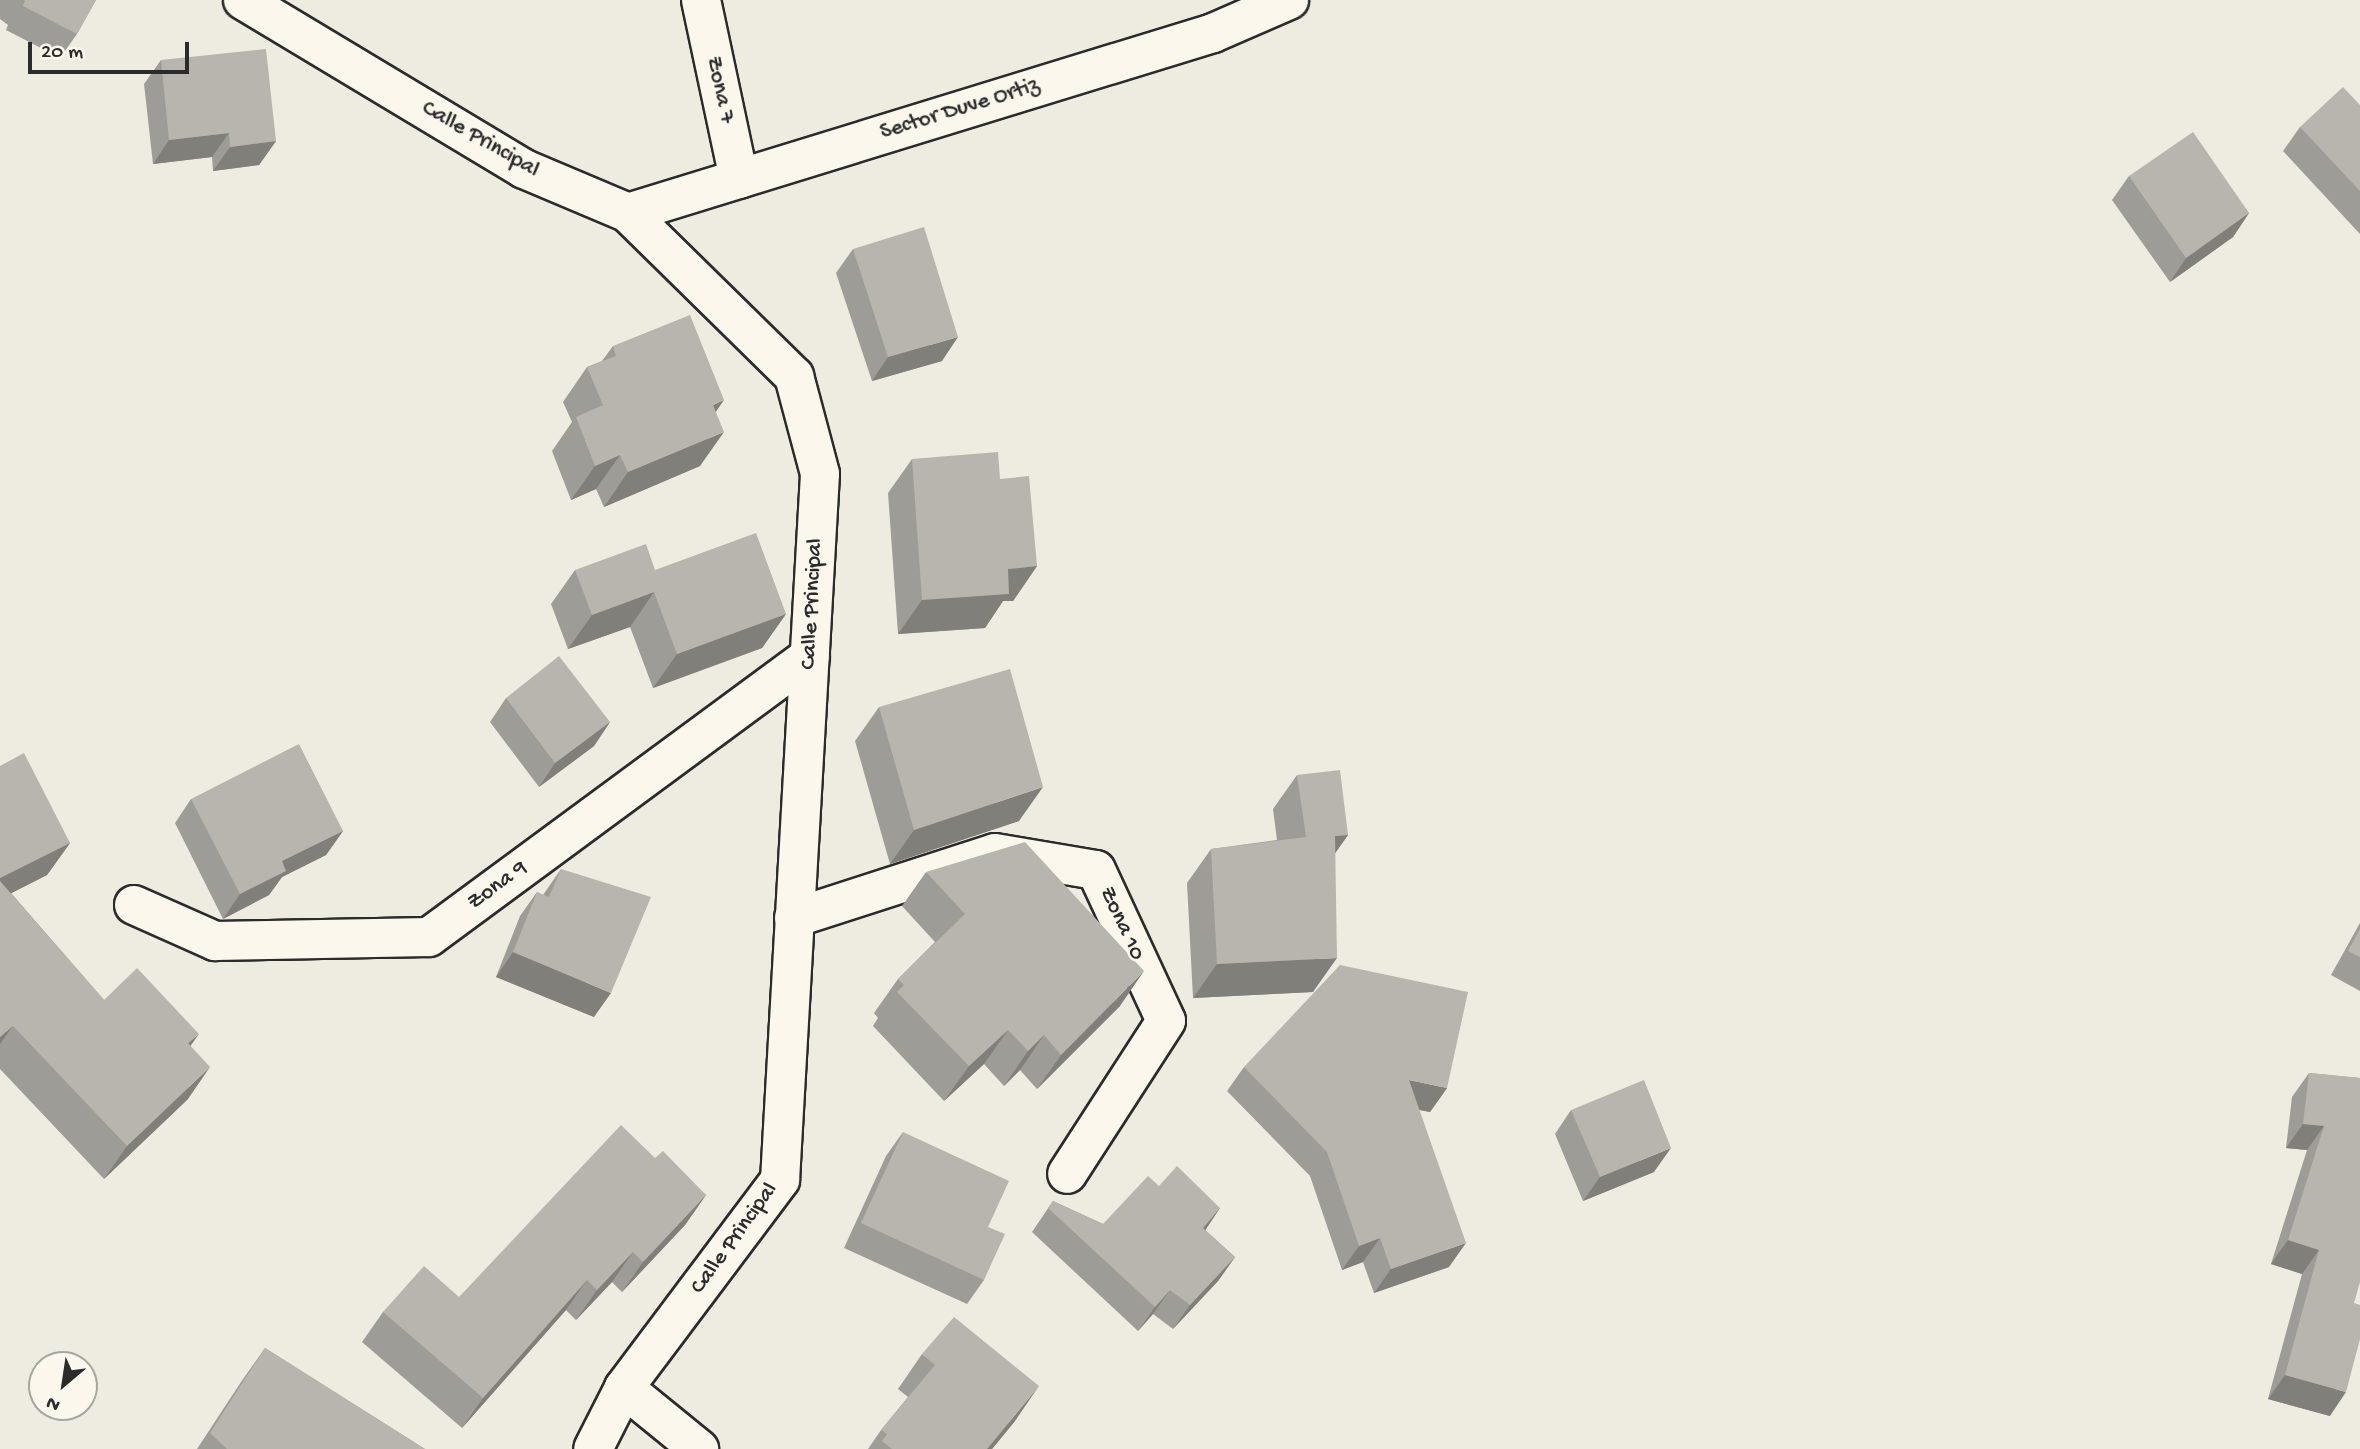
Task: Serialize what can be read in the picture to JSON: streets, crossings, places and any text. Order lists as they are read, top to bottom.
{
  "streets": {
    "street": [
      "Zona 7",
      "Sector Duve Ortiz",
      "Calle Principal",
      "Zona 9",
      "Zona 10"
    ]
  },
  "crossings": [
    ["Zona 7", "Sector Duve Ortiz"],
    ["Sector Duve Ortiz", "Calle Principal"],
    ["Calle Principal", "Zona 9"],
    ["Calle Principal", "Zona 10"]
  ],
  "scale_bar": "20 m",
  "north": "bottom left"
}
